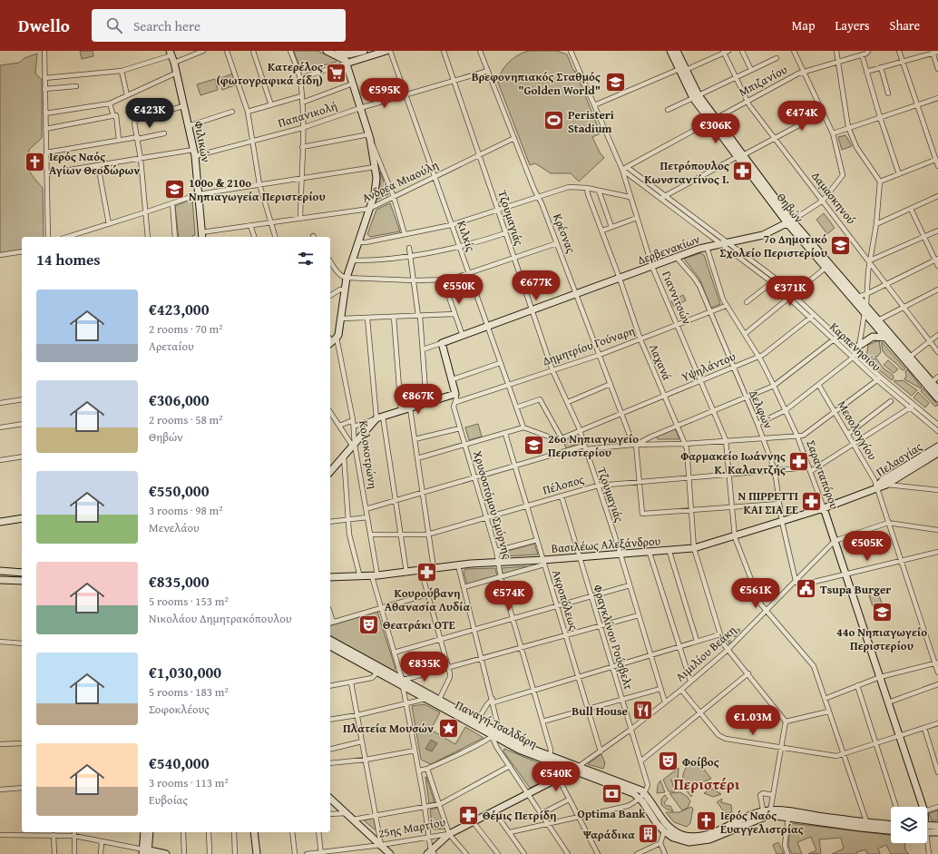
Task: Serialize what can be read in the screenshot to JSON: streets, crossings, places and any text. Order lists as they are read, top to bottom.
{
  "streets": {
    "street": [
      "Μπιζανίου",
      "Παπανικολή",
      "Φιλικών",
      "Ανδρέα Μιαούλη",
      "Δαμασκηνού",
      "Θηβών",
      "Τζουμαγιάς",
      "Κρέσνας",
      "Κιλκίς",
      "Δερβενακίων",
      "Γιαννιτσών",
      "Δημητρίου Γούναρη",
      "Καρπενησίου",
      "Λαχανά",
      "Υψηλάντου",
      "Δελφών",
      "Μεσολογγίου",
      "Κολοκοτρώνη",
      "Πελασγίας",
      "Σαρανταπόρου",
      "Πέλοπος",
      "Χρυσοστόμου Σμύρνης",
      "Βασιλέως Αλεξάνδρου",
      "Ακροπόλεως",
      "Φραγκλίνου Ρούσβελτ",
      "Αιμιλίου Βεάκη",
      "Παναγή Τσαλδάρη",
      "25ης Μαρτίου"
    ]
  },
  "crossings": [
    ["Μπιζανίου", "Δαμασκηνού"],
    ["Μπιζανίου", "Θηβών"],
    ["Μπιζανίου", "Δερβενακίων"],
    ["Μπιζανίου", "Γιαννιτσών"],
    ["Μπιζανίου", "Καρπενησίου"],
    ["Παπανικολή", "Φιλικών"],
    ["Παπανικολή", "Τζουμαγιάς"],
    ["Παπανικολή", "Κρέσνας"],
    ["Παπανικολή", "Κιλκίς"],
    ["Φιλικών", "Ανδρέα Μιαούλη"],
    ["Ανδρέα Μιαούλη", "Τζουμαγιάς"],
    ["Ανδρέα Μιαούλη", "Κρέσνας"],
    ["Ανδρέα Μιαούλη", "Κιλκίς"],
    ["Δαμασκηνού", "Δερβενακίων"],
    ["Θηβών", "Δερβενακίων"],
    ["Τζουμαγιάς", "Δερβενακίων"],
    ["Τζουμαγιάς", "Δημητρίου Γούναρη"],
    ["Τζουμαγιάς", "Υψηλάντου"],
    ["Τζουμαγιάς", "Πέλοπος"],
    ["Τζουμαγιάς", "Βασιλέως Αλεξάνδρου"],
    ["Τζουμαγιάς", "Αιμιλίου Βεάκη"],
    ["Κρέσνας", "Δερβενακίων"],
    ["Κρέσνας", "Δημητρίου Γούναρη"],
    ["Κρέσνας", "Λαχανά"],
    ["Κρέσνας", "Υψηλάντου"],
    ["Κρέσνας", "Πέλοπος"],
    ["Κιλκίς", "Δερβενακίων"],
    ["Κιλκίς", "Δημητρίου Γούναρη"],
    ["Δερβενακίων", "Γιαννιτσών"],
    ["Δερβενακίων", "Καρπενησίου"],
    ["Δερβενακίων", "Λαχανά"],
    ["Δερβενακίων", "Δελφών"],
    ["Δερβενακίων", "Σαρανταπόρου"],
    ["Δερβενακίων", "Χρυσοστόμου Σμύρνης"],
    ["Γιαννιτσών", "Δημητρίου Γούναρη"],
    ["Γιαννιτσών", "Καρπενησίου"],
    ["Γιαννιτσών", "Υψηλάντου"],
    ["Γιαννιτσών", "Πέλοπος"],
    ["Γιαννιτσών", "Βασιλέως Αλεξάνδρου"],
    ["Γιαννιτσών", "Αιμιλίου Βεάκη"],
    ["Γιαννιτσών", "Παναγή Τσαλδάρη"],
    ["Δημητρίου Γούναρη", "Λαχανά"],
    ["Δημητρίου Γούναρη", "Δελφών"],
    ["Δημητρίου Γούναρη", "Σαρανταπόρου"],
    ["Δημητρίου Γούναρη", "Χρυσοστόμου Σμύρνης"],
    ["Καρπενησίου", "Υψηλάντου"],
    ["Λαχανά", "Υψηλάντου"],
    ["Λαχανά", "Πέλοπος"],
    ["Λαχανά", "Βασιλέως Αλεξάνδρου"],
    ["Λαχανά", "Αιμιλίου Βεάκη"],
    ["Υψηλάντου", "Δελφών"],
    ["Υψηλάντου", "Σαρανταπόρου"],
    ["Δελφών", "Πέλοπος"],
    ["Δελφών", "Βασιλέως Αλεξάνδρου"],
    ["Δελφών", "Αιμιλίου Βεάκη"],
    ["Μεσολογγίου", "Πελασγίας"],
    ["Μεσολογγίου", "Βασιλέως Αλεξάνδρου"],
    ["Κολοκοτρώνη", "Πέλοπος"],
    ["Κολοκοτρώνη", "Βασιλέως Αλεξάνδρου"],
    ["Κολοκοτρώνη", "Παναγή Τσαλδάρη"],
    ["Κολοκοτρώνη", "25ης Μαρτίου"],
    ["Πελασγίας", "Βασιλέως Αλεξάνδρου"],
    ["Σαρανταπόρου", "Πέλοπος"],
    ["Σαρανταπόρου", "Βασιλέως Αλεξάνδρου"],
    ["Σαρανταπόρου", "Αιμιλίου Βεάκη"],
    ["Πέλοπος", "Χρυσοστόμου Σμύρνης"],
    ["Πέλοπος", "Ακροπόλεως"],
    ["Πέλοπος", "Φραγκλίνου Ρούσβελτ"],
    ["Χρυσοστόμου Σμύρνης", "Βασιλέως Αλεξάνδρου"],
    ["Χρυσοστόμου Σμύρνης", "Παναγή Τσαλδάρη"],
    ["Χρυσοστόμου Σμύρνης", "25ης Μαρτίου"],
    ["Βασιλέως Αλεξάνδρου", "Ακροπόλεως"],
    ["Βασιλέως Αλεξάνδρου", "Φραγκλίνου Ρούσβελτ"],
    ["Ακροπόλεως", "Αιμιλίου Βεάκη"],
    ["Φραγκλίνου Ρούσβελτ", "Αιμιλίου Βεάκη"],
    ["Φραγκλίνου Ρούσβελτ", "Παναγή Τσαλδάρη"],
    ["Αιμιλίου Βεάκη", "Παναγή Τσαλδάρη"],
    ["Αιμιλίου Βεάκη", "25ης Μαρτίου"],
    ["Παναγή Τσαλδάρη", "25ης Μαρτίου"]
  ],
  "districts": ["Περιστέρι"],
  "places": {
    "supermarket": ["Κατερέλος (φωτογραφικά είδη)"],
    "school or university": [
      "Βρεφονηπιακός Σταθμός \"Golden World\"",
      "100ο & 210ο Νηπιαγωγεία Περιστερίου",
      "7ο Δημοτικό Σχολείο Περιστερίου",
      "26ο Νηπιαγωγείο Περιστερίου",
      "44ο Νηπιαγωγείο Περιστερίου"
    ],
    "sports": ["Peristeri Stadium"],
    "church": ["Ιερός Ναός Αγίων Θεοδώρων", "Ιερός Ναός Ευαγγελιστρίας"],
    "pharmacy": [
      "Πετρόπουλος Κωνσταντίνος Ι.",
      "Φαρμακείο Ιωάννης Κ. Καλαντζής",
      "Ν ΠΙΡΡΕΤΤΙ ΚΑΙ ΣΙΑ ΕΕ",
      "Κουρούβανη Αθανασία Λυδία",
      "Θέμις Πετρίδη"
    ],
    "public building": ["Tsupa Burger"],
    "theatre": ["Θεατράκι ΟΤΕ", "Φοίβος"],
    "restaurant": ["Bull House"],
    "place": ["Πλατεία Μουσών"],
    "bank": ["Optima Bank"],
    "building": ["Ψαράδικα"]
  },
  "page": {
    "header": "Dwello",
    "search": "Search here",
    "nav": ["Map", "Layers", "Share"],
    "price": [
      "€595K",
      "€423K",
      "€474K",
      "€306K",
      "€677K",
      "€550K",
      "€371K",
      "€867K",
      "€505K",
      "€561K",
      "€574K",
      "€835K",
      "€1.03M",
      "€540K"
    ],
    "heading": "14 homes",
    "list": [
      {
        "name": "€423,000",
        "note": "2 rooms · 70 m² · Αρεταίου"
      },
      {
        "name": "€306,000",
        "note": "2 rooms · 58 m² · Θηβών"
      },
      {
        "name": "€550,000",
        "note": "3 rooms · 98 m² · Μενελάου"
      },
      {
        "name": "€835,000",
        "note": "5 rooms · 153 m² · Νικολάου Δημητρακόπουλου"
      },
      {
        "name": "€1,030,000",
        "note": "5 rooms · 183 m² · Σοφοκλέους"
      },
      {
        "name": "€540,000",
        "note": "3 rooms · 113 m² · Ευβοίας"
      }
    ]
  }
}
